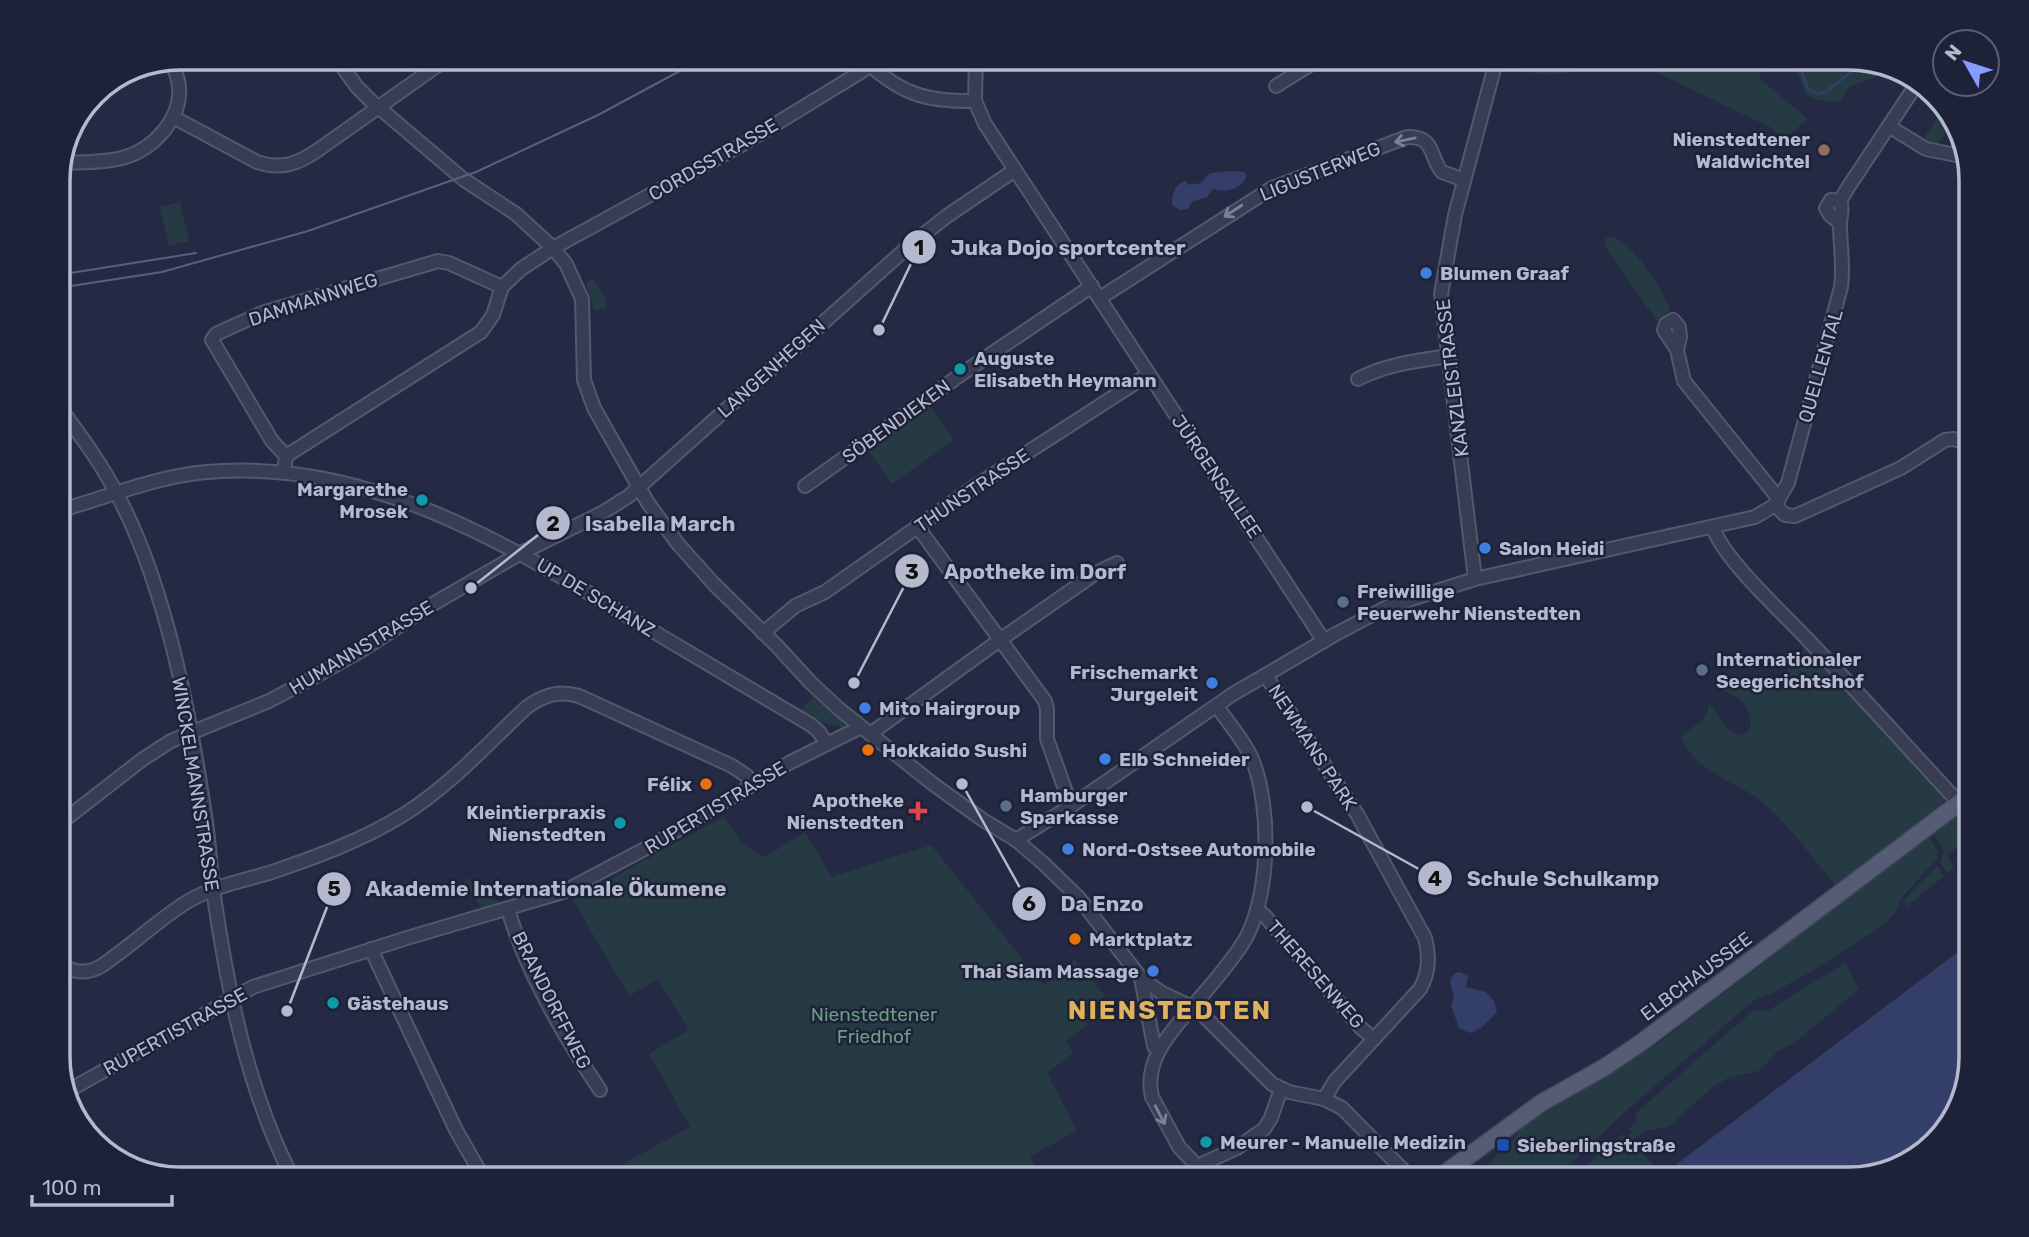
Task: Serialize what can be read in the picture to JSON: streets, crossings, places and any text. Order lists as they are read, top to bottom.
{
  "streets": {
    "main road": ["ELBCHAUSSEE"],
    "street": [
      "CORDSSTRASSE",
      "LIGUSTERWEG",
      "DAMMANNWEG",
      "QUELLENTAL",
      "LANGENHEGEN",
      "KANZLEISTRASSE",
      "SÖBENDIEKEN",
      "JÜRGENSALLEE",
      "THUNSTRASSE",
      "UP DE SCHANZ",
      "HUMANNSTRASSE",
      "NEWMANS PARK",
      "WINCKELMANNSTRASSE",
      "RUPERTISTRASSE",
      "THERESENWEG",
      "BRANDORFFWEG"
    ]
  },
  "crossings": [
    ["LIGUSTERWEG", "KANZLEISTRASSE"],
    ["LIGUSTERWEG", "JÜRGENSALLEE"],
    ["LANGENHEGEN", "JÜRGENSALLEE"],
    ["LANGENHEGEN", "UP DE SCHANZ"],
    ["LANGENHEGEN", "HUMANNSTRASSE"],
    ["SÖBENDIEKEN", "JÜRGENSALLEE"],
    ["JÜRGENSALLEE", "THUNSTRASSE"],
    ["UP DE SCHANZ", "HUMANNSTRASSE"],
    ["UP DE SCHANZ", "WINCKELMANNSTRASSE"],
    ["UP DE SCHANZ", "RUPERTISTRASSE"],
    ["HUMANNSTRASSE", "WINCKELMANNSTRASSE"],
    ["NEWMANS PARK", "THERESENWEG"],
    ["WINCKELMANNSTRASSE", "RUPERTISTRASSE"],
    ["RUPERTISTRASSE", "BRANDORFFWEG"]
  ],
  "one_way": ["LIGUSTERWEG"],
  "districts": ["NIENSTEDTEN"],
  "parks": ["Nienstedtener Friedhof"],
  "places": {
    "other": [
      "Nienstedtener Waldwichtel",
      "Blumen Graaf",
      "Juka Dojo sportcenter",
      "Auguste Elisabeth Heymann",
      "Margarethe Mrosek",
      "Salon Heidi",
      "Isabella March",
      "Freiwillige Feuerwehr Nienstedten",
      "Internationaler Seegerichtshof",
      "Apotheke im Dorf",
      "Frischemarkt Jurgeleit",
      "Mito Hairgroup",
      "Hokkaido Sushi",
      "Elb Schneider",
      "Félix",
      "Da Enzo",
      "Hamburger Sparkasse",
      "Schule Schulkamp",
      "Kleintierpraxis Nienstedten",
      "Nord-Ostsee Automobile",
      "Marktplatz",
      "Thai Siam Massage",
      "Gästehaus",
      "Akademie Internationale Ökumene",
      "Meurer - Manuelle Medizin"
    ],
    "health": ["Apotheke Nienstedten"],
    "transit": ["Sieberlingstraße"]
  },
  "scale_bar": "100 m",
  "north": "top left"
}
